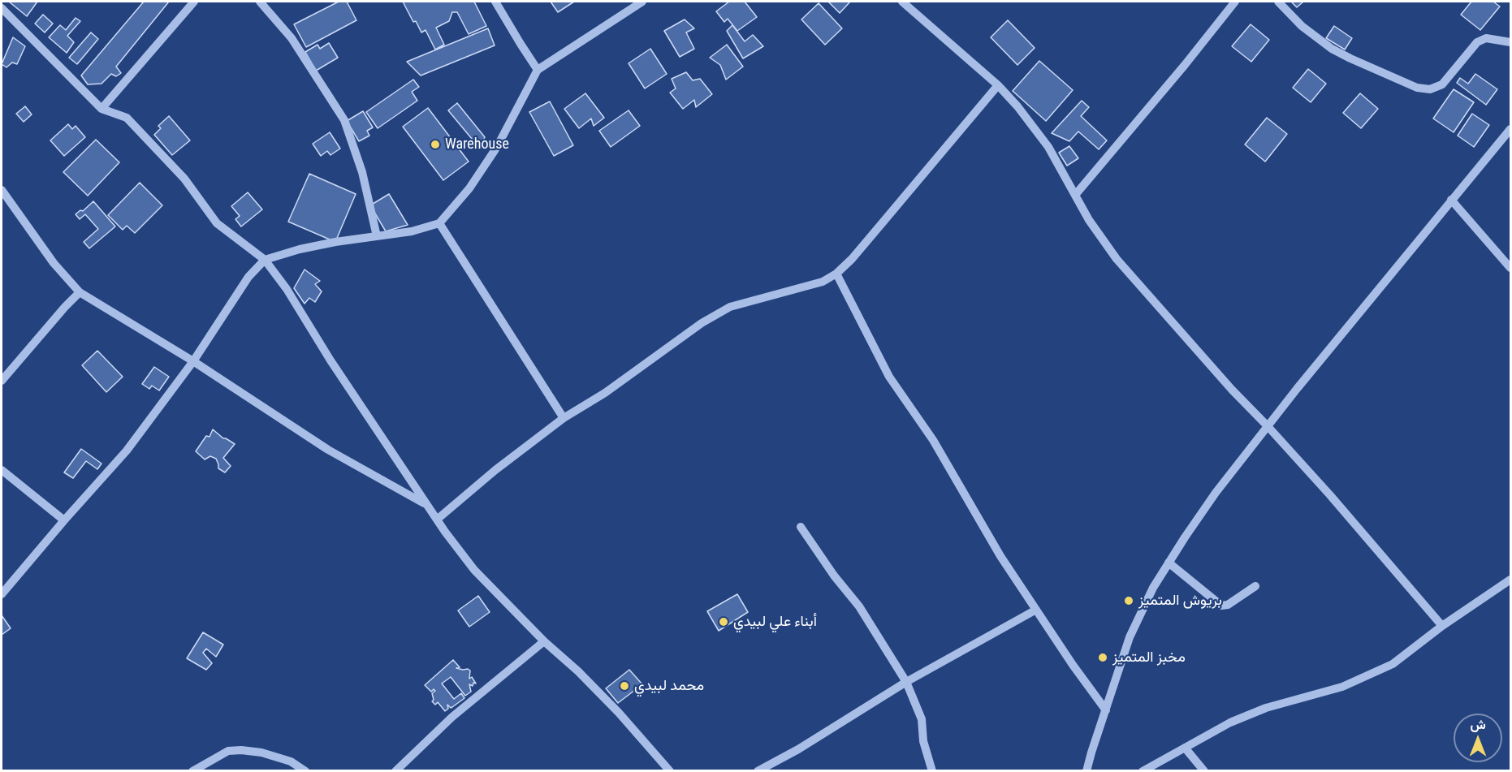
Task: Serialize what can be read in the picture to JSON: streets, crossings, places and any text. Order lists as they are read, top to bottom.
{
  "places": [
    "Warehouse",
    "بريوش المتميز",
    "أبناء علي لبيدي",
    "مخبز المتميز",
    "محمد لبيدي"
  ],
  "north": "top"
}
